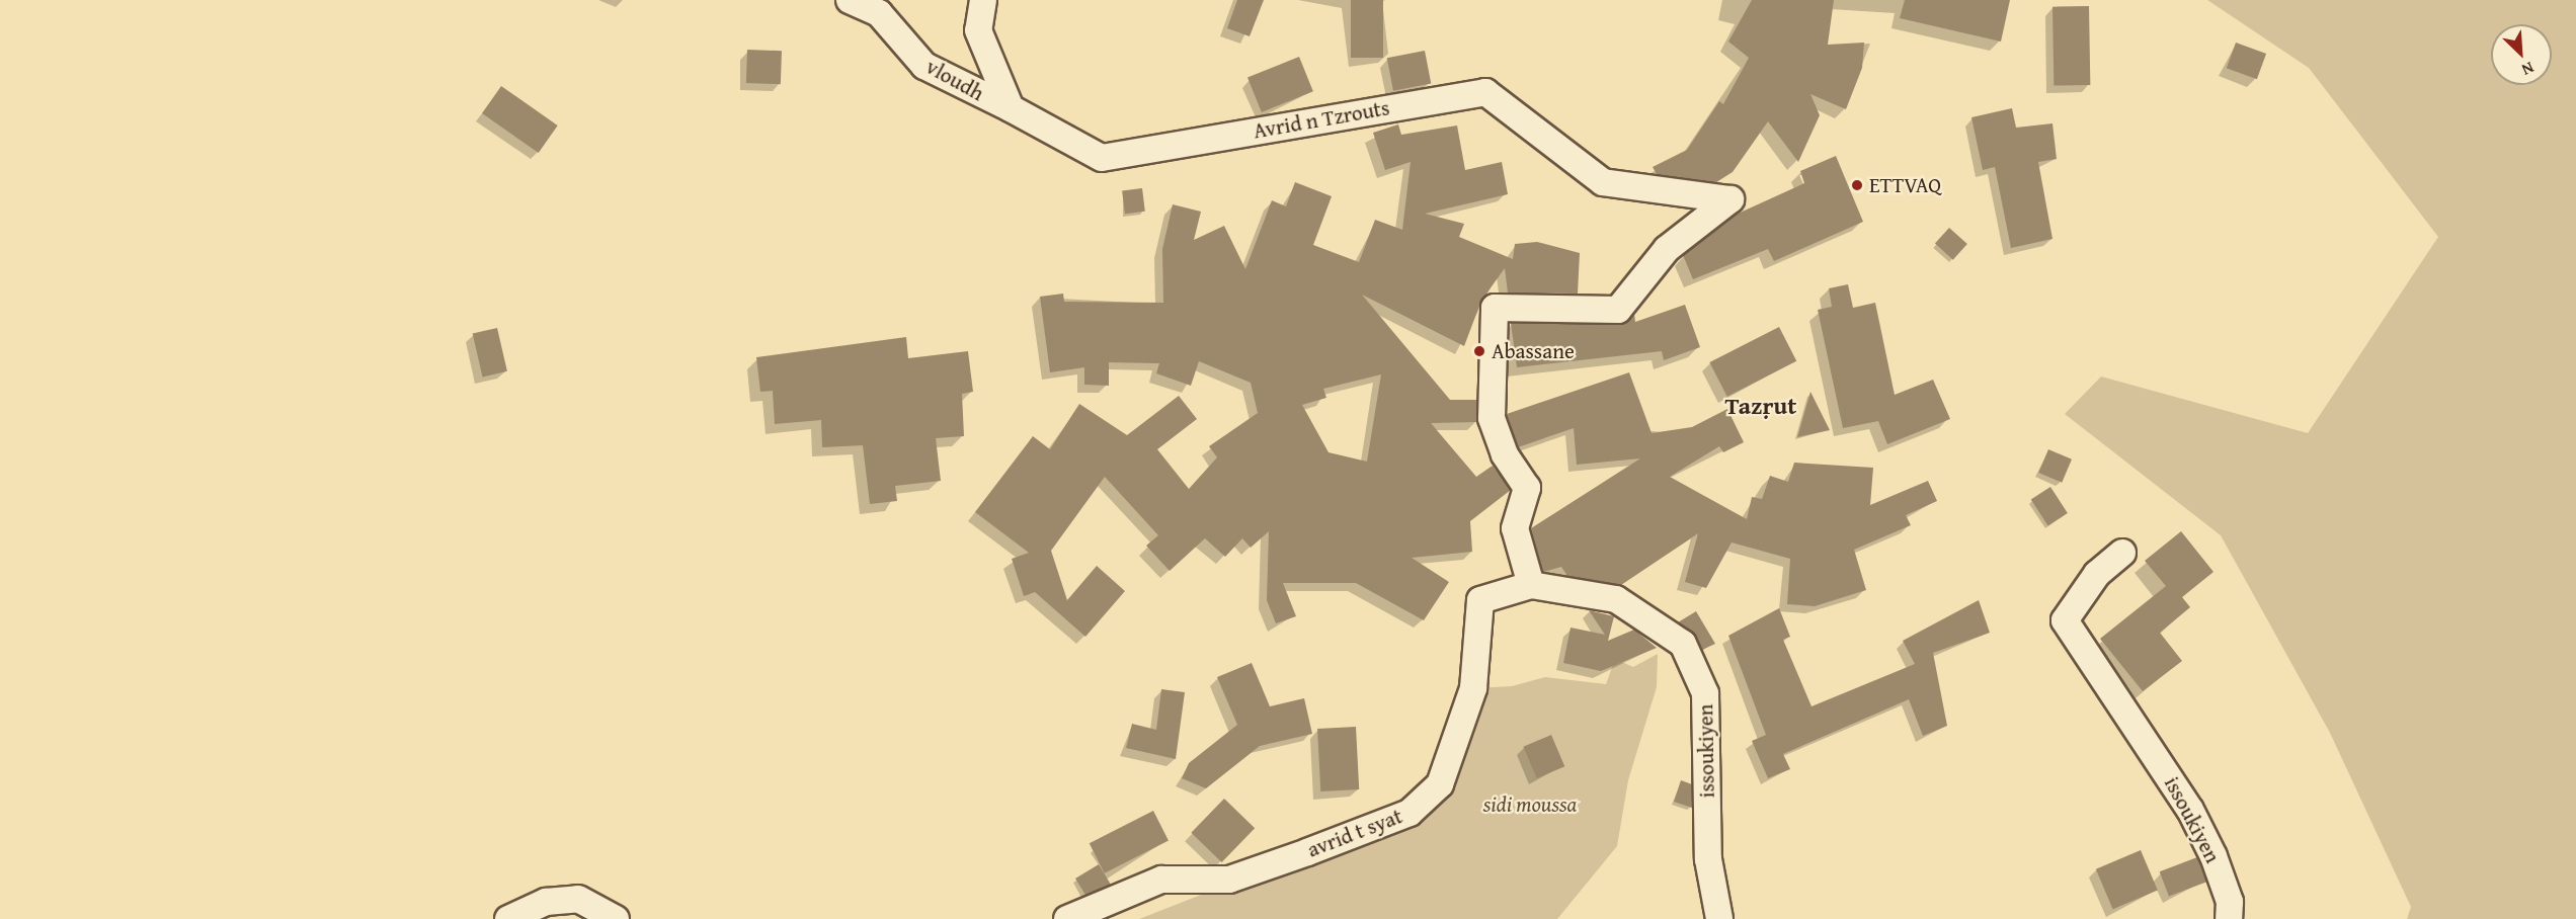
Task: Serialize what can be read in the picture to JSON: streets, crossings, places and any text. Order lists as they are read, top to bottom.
{
  "streets": {
    "street": [
      "vloudh",
      "Avrid n Tzrouts",
      "issoukiyen",
      "avrid t syat"
    ]
  },
  "crossings": [
    ["vloudh", "Avrid n Tzrouts"],
    ["Avrid n Tzrouts", "issoukiyen"],
    ["Avrid n Tzrouts", "avrid t syat"],
    ["issoukiyen", "avrid t syat"]
  ],
  "districts": ["Tazṛut"],
  "parks": ["sidi moussa"],
  "places": ["ETTVAQ", "Abassane"],
  "north": "bottom right"
}
